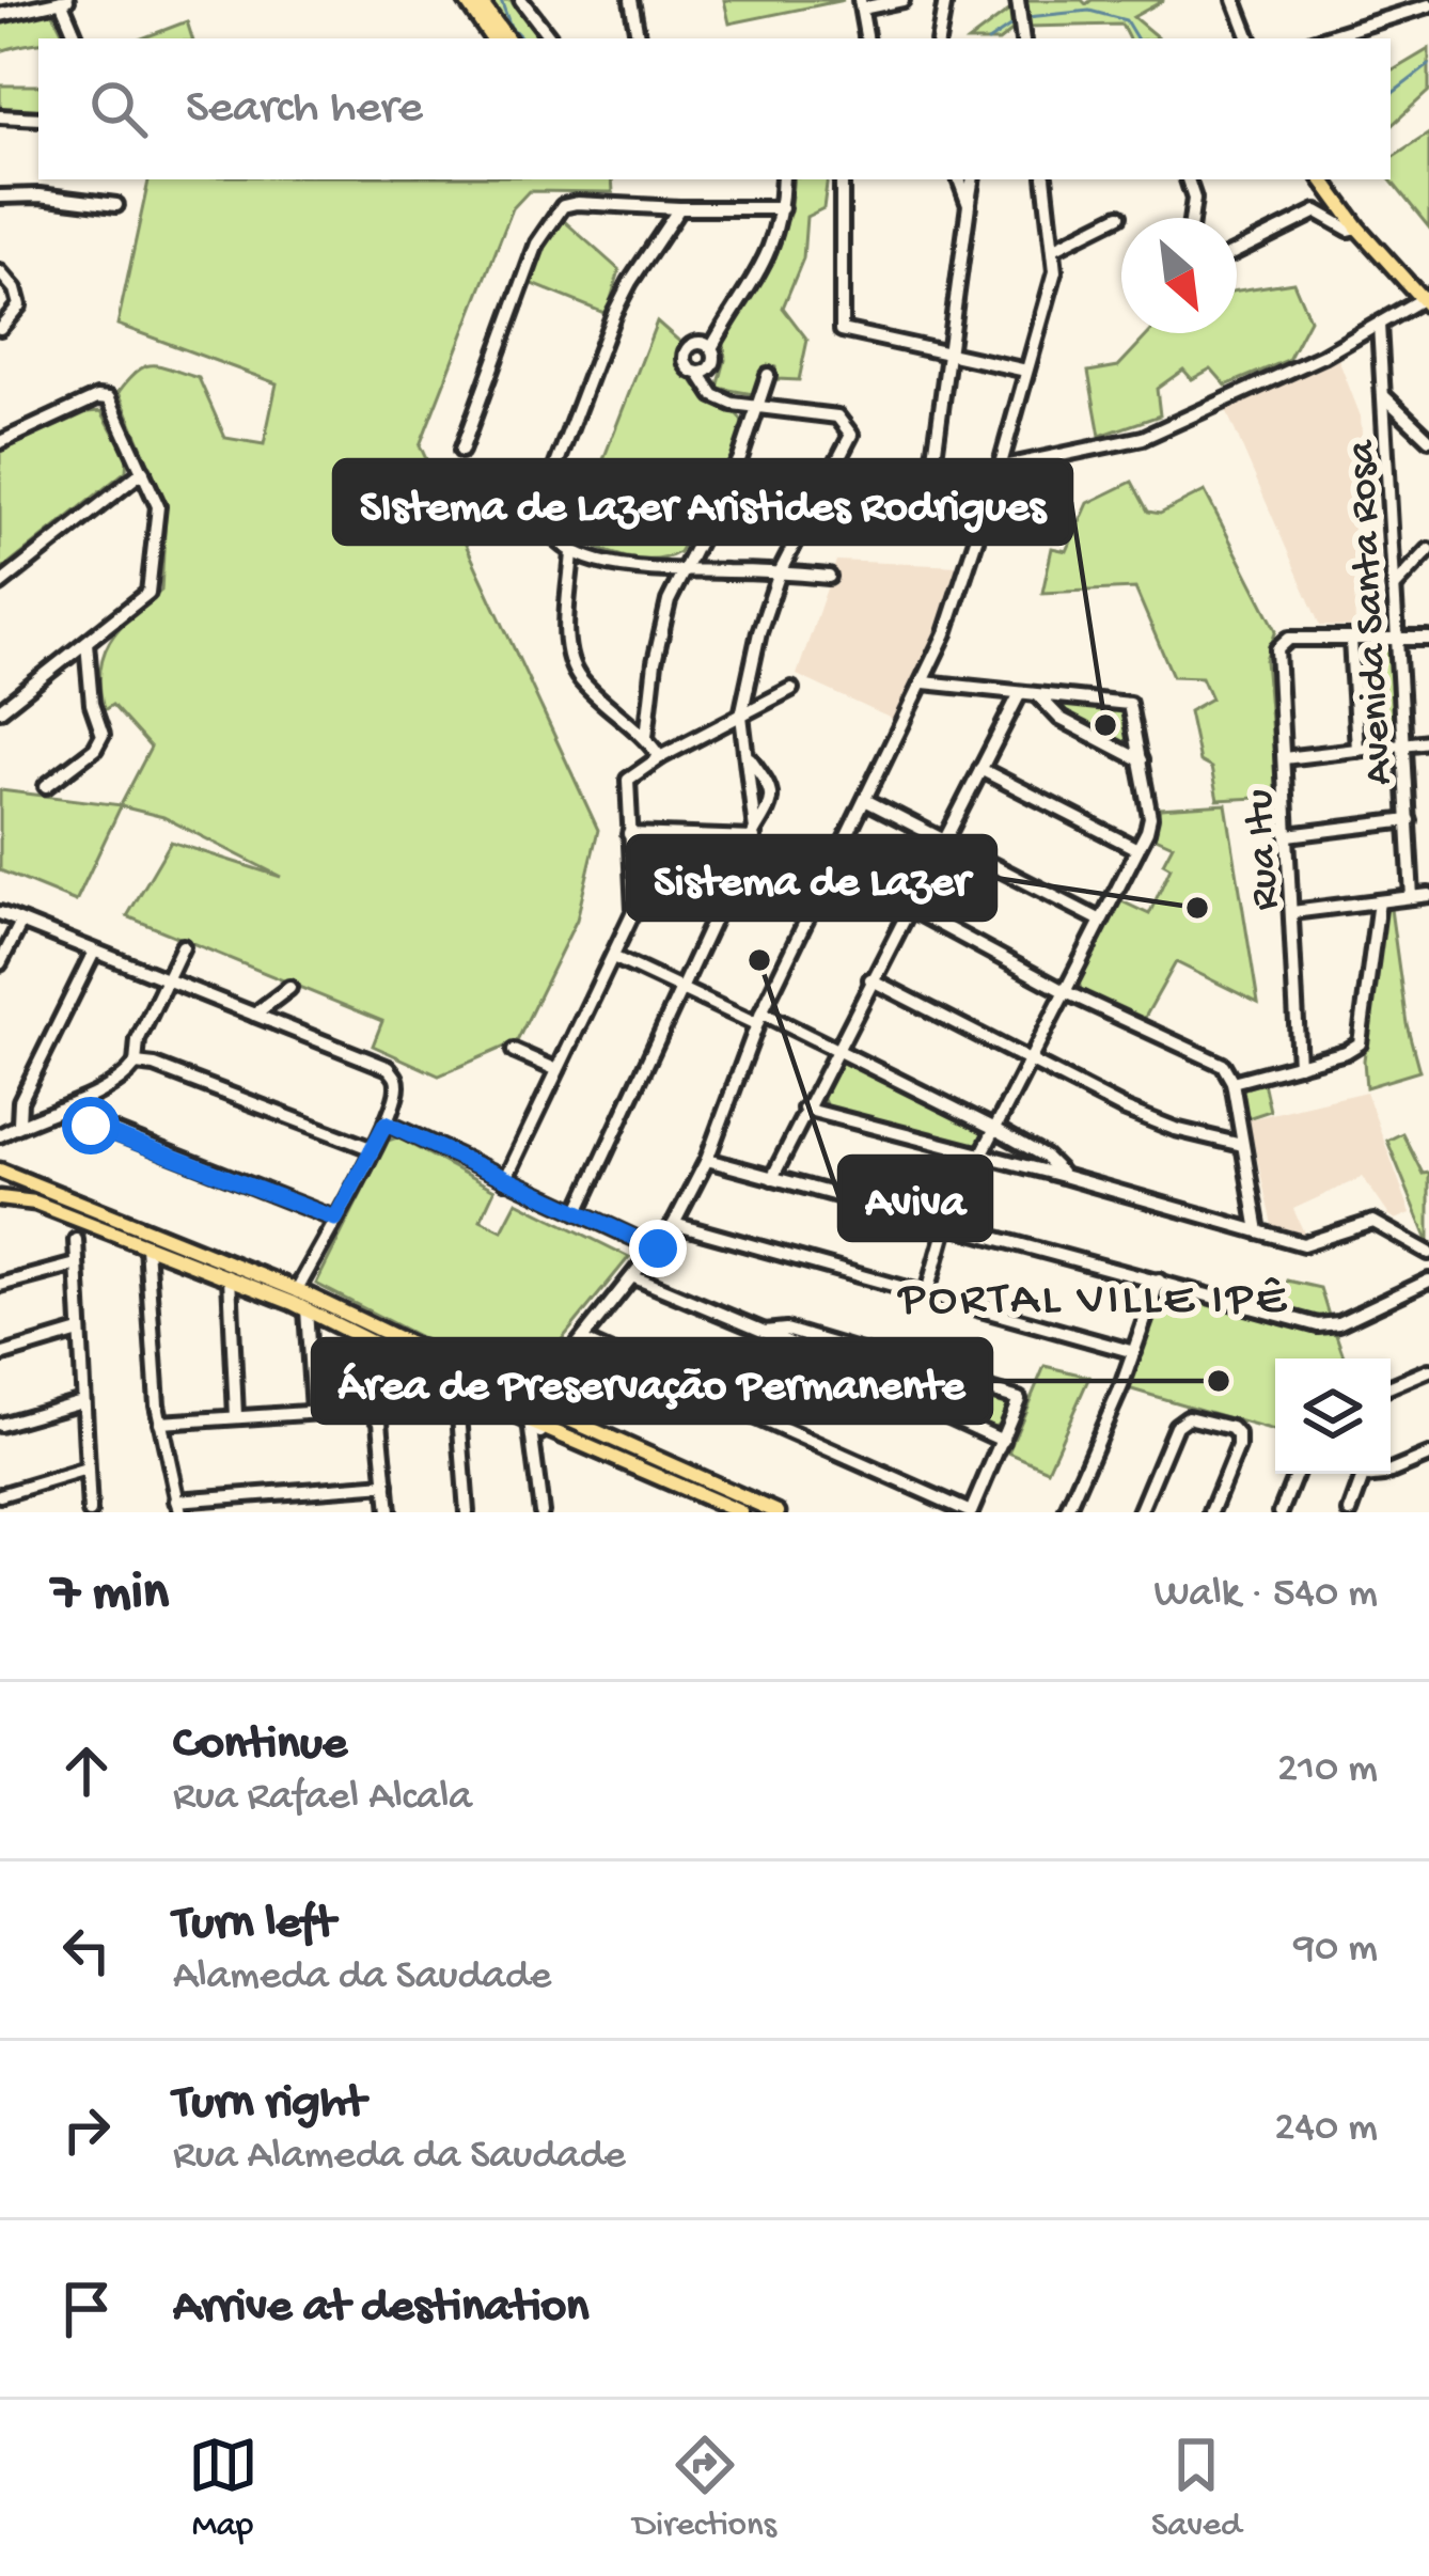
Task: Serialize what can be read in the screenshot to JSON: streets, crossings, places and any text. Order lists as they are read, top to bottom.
{
  "streets": {
    "street": ["Avenida Santa Rosa", "Rua Itu"]
  },
  "districts": ["PORTAL VILLE IPÊ"],
  "places": [
    "SIstema de Lazer Aristides Rodrigues",
    "Sistema de Lazer",
    "Aviva",
    "Área de Preservação Permanente"
  ],
  "north": "bottom right",
  "page": {
    "search": "Search here",
    "heading": ["7 min", "Walk · 540 m"],
    "list": [
      ["Continue", "Rua Rafael Alcala", "210 m"],
      ["Turn left", "Alameda da Saudade", "90 m"],
      ["Turn right", "Rua Alameda da Saudade", "240 m"],
      "Arrive at destination"
    ],
    "nav": ["Map", "Directions", "Saved"]
  }
}
